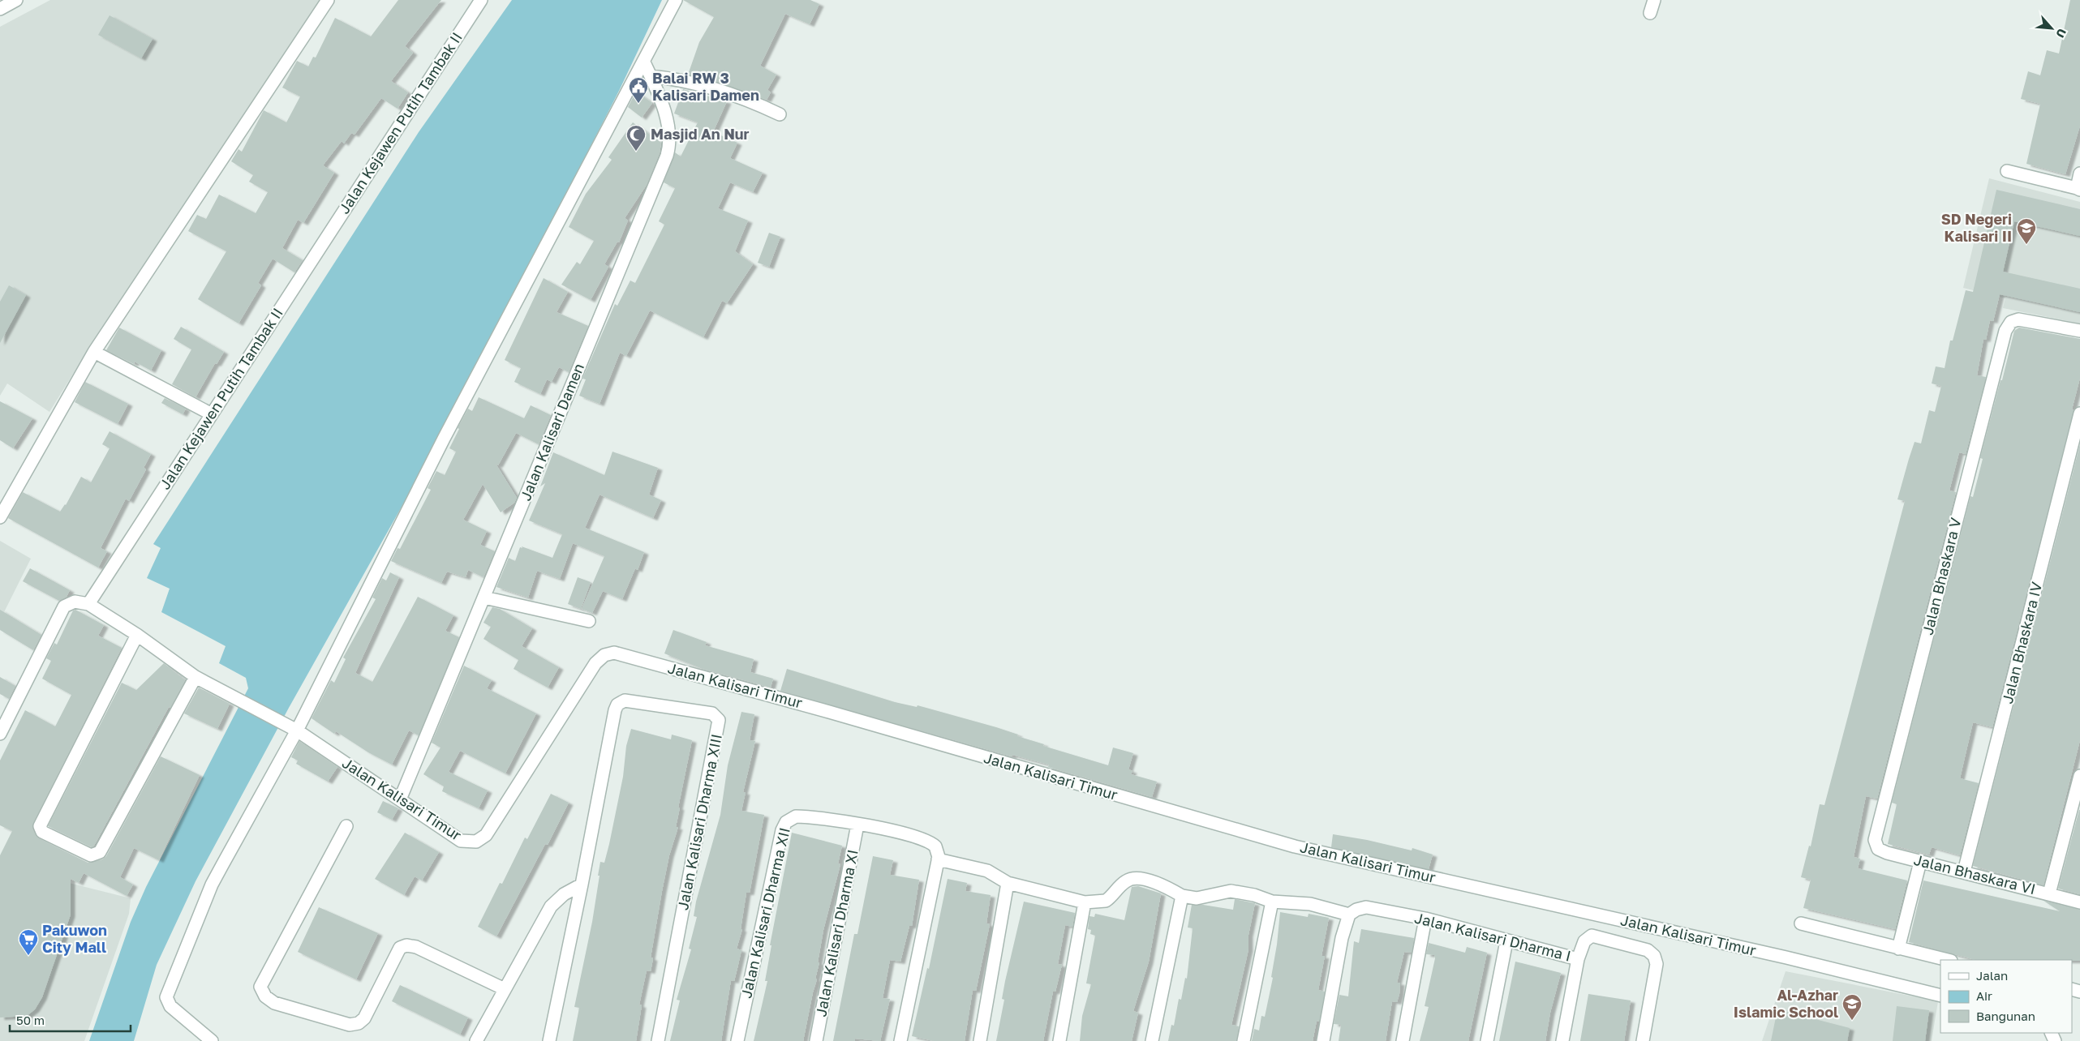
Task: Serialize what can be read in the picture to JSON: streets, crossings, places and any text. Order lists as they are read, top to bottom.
{
  "streets": {
    "street": [
      "Jalan Kejawen Putih Tambak II",
      "Jalan Kalisari Damen",
      "Jalan Bhaskara V",
      "Jalan Bhaskara IV",
      "Jalan Kalisari Timur",
      "Jalan Kalisari Dharma XIII",
      "Jalan Bhaskara VI",
      "Jalan Kalisari Dharma XII",
      "Jalan Kalisari Dharma XI",
      "Jalan Kalisari Dharma I"
    ]
  },
  "crossings": [
    ["Jalan Kalisari Damen", "Jalan Kalisari Timur"],
    ["Jalan Bhaskara V", "Jalan Bhaskara VI"],
    ["Jalan Bhaskara IV", "Jalan Bhaskara VI"],
    ["Jalan Kalisari Dharma XII", "Jalan Kalisari Dharma XI"]
  ],
  "places": {
    "public building": ["Balai RW 3 Kalisari Damen"],
    "mosque": ["Masjid An Nur"],
    "school or university": ["SD Negeri Kalisari II", "Al-Azhar Islamic School"],
    "supermarket": ["Pakuwon City Mall"]
  },
  "legend": ["Jalan", "Air", "Bangunan"],
  "scale_bar": "50 m",
  "north": "bottom right"
}
